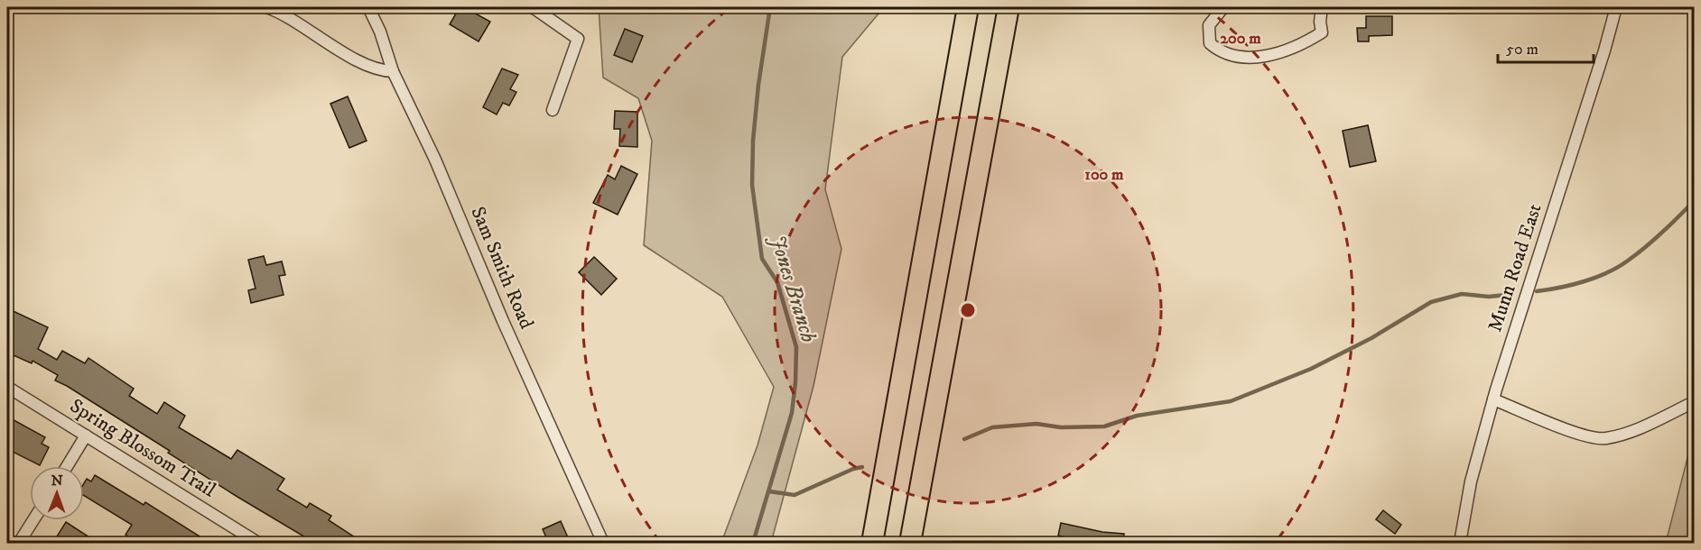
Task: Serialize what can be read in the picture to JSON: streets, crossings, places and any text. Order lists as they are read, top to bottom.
{
  "streets": {
    "street": ["Sam Smith Road", "Munn Road East", "Spring Blossom Trail"]
  },
  "water": ["Jones Branch"],
  "scale_bar": "50 m",
  "north": "top",
  "rings": ["200 m", "100 m"]
}
